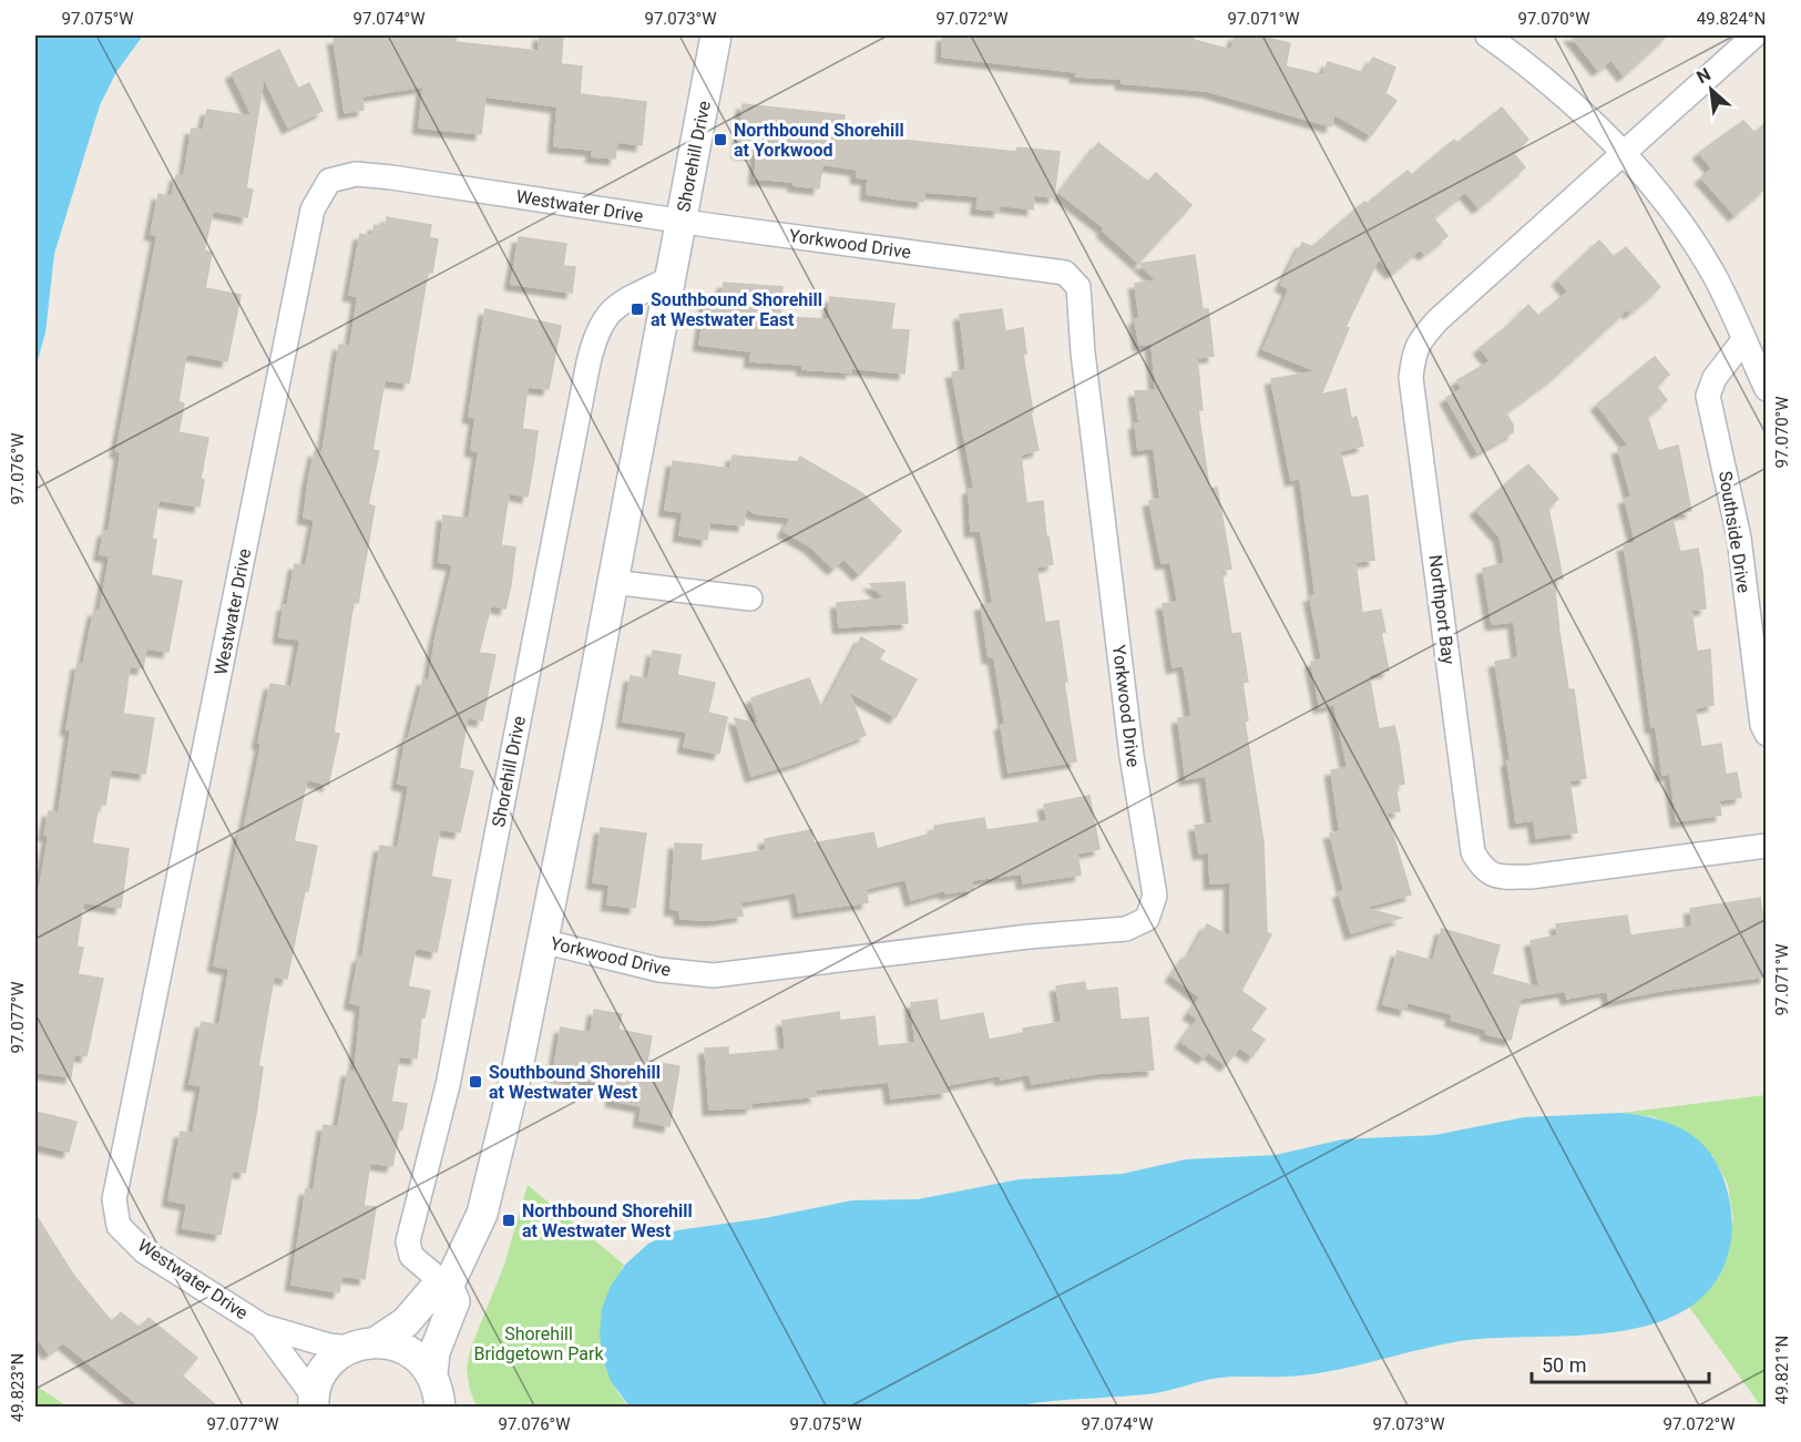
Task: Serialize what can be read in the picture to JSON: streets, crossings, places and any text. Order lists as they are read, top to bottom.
{
  "streets": {
    "street": [
      "Shorehill Drive",
      "Westwater Drive",
      "Yorkwood Drive",
      "Southside Drive",
      "Northport Bay"
    ]
  },
  "crossings": [
    ["Shorehill Drive", "Westwater Drive"],
    ["Shorehill Drive", "Yorkwood Drive"],
    ["Westwater Drive", "Yorkwood Drive"]
  ],
  "parks": ["Shorehill Bridgetown Park"],
  "places": {
    "transit": [
      "Northbound Shorehill at Yorkwood",
      "Southbound Shorehill at Westwater East",
      "Southbound Shorehill at Westwater West",
      "Northbound Shorehill at Westwater West"
    ]
  },
  "scale_bar": "50 m",
  "north": "top left",
  "coordinates": [
    "97.075°W",
    "97.074°W",
    "97.073°W",
    "97.072°W",
    "97.071°W",
    "97.070°W",
    "49.824°N",
    "97.076°W",
    "97.077°W",
    "49.821°N",
    "49.823°N"
  ]
}
